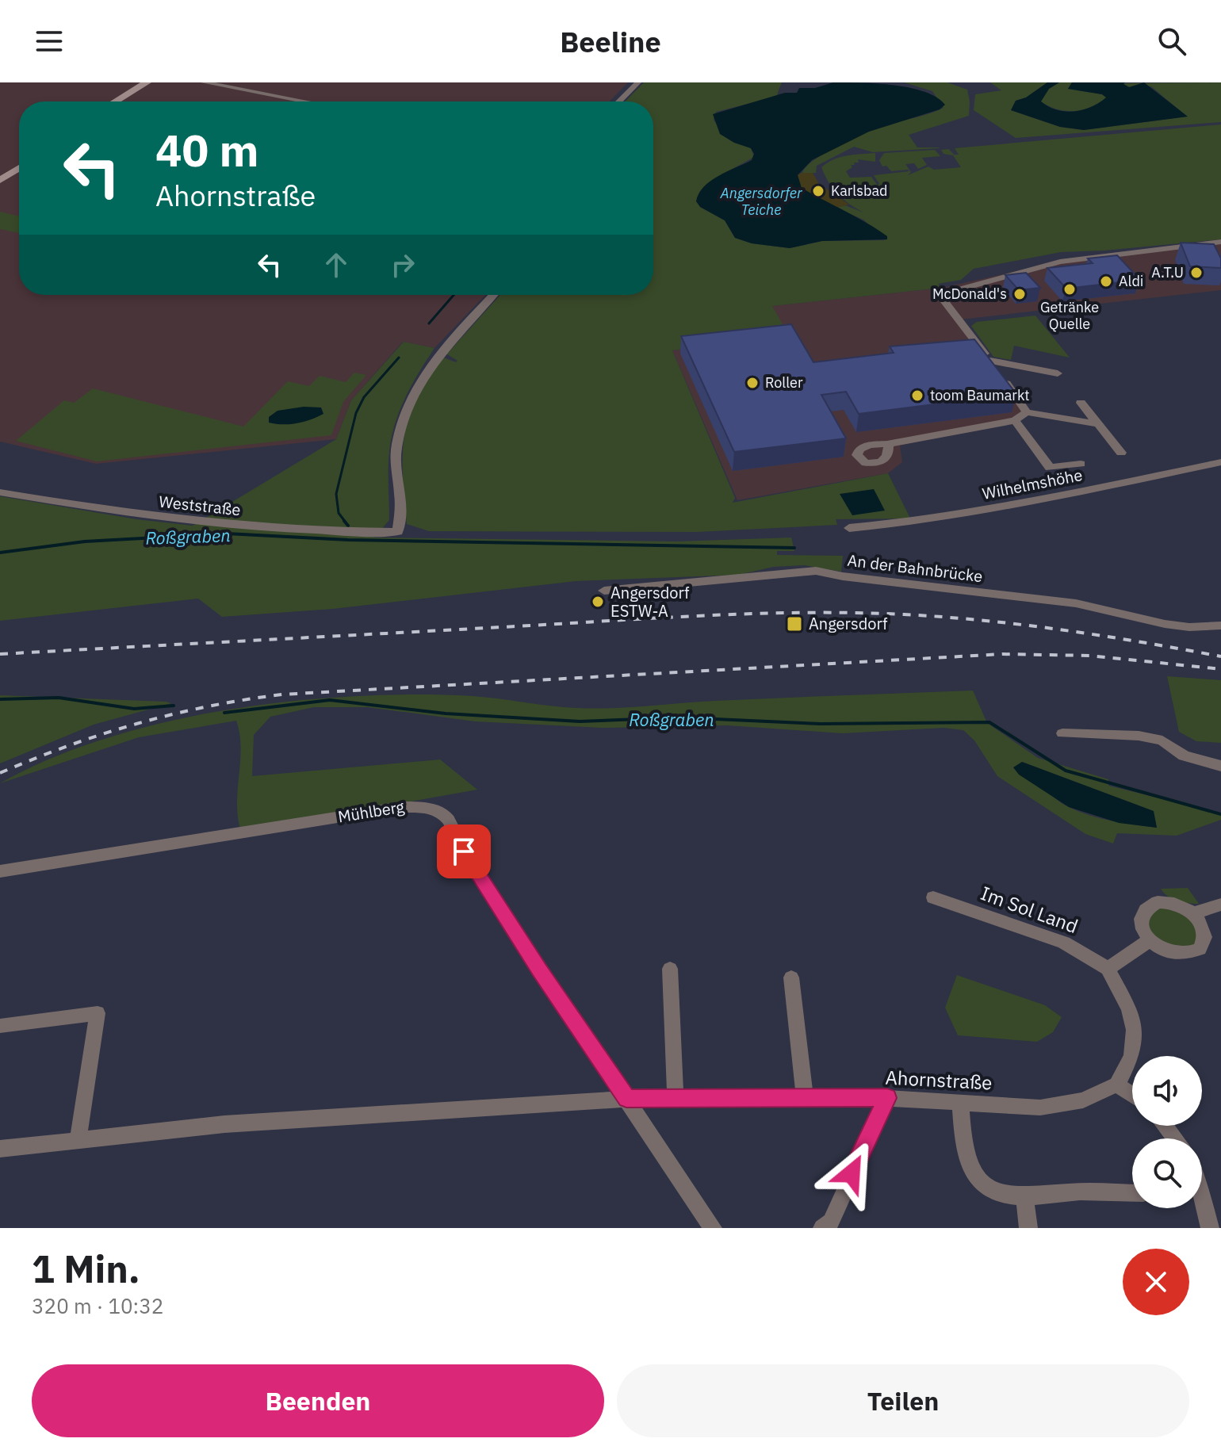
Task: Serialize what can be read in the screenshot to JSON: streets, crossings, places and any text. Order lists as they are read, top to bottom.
{
  "streets": {
    "street": [
      "Wilhelmshöhe",
      "Weststraße",
      "An der Bahnbrücke",
      "Mühlberg",
      "Im Sol Land",
      "Ahornstraße"
    ]
  },
  "crossings": [
    ["Mühlberg", "Ahornstraße"]
  ],
  "water": ["Angersdorfer Teiche", "Roßgraben"],
  "places": {
    "other": [
      "Karlsbad",
      "A.T.U",
      "Aldi",
      "Getränke Quelle",
      "McDonald's",
      "Roller",
      "toom Baumarkt",
      "Angersdorf ESTW-A"
    ],
    "transit": ["Angersdorf"]
  },
  "page": {
    "header": "Beeline",
    "turn": ["40 m", "Ahornstraße"],
    "heading": ["1 Min.", "320 m · 10:32"],
    "buttons": ["Beenden", "Teilen"]
  }
}
